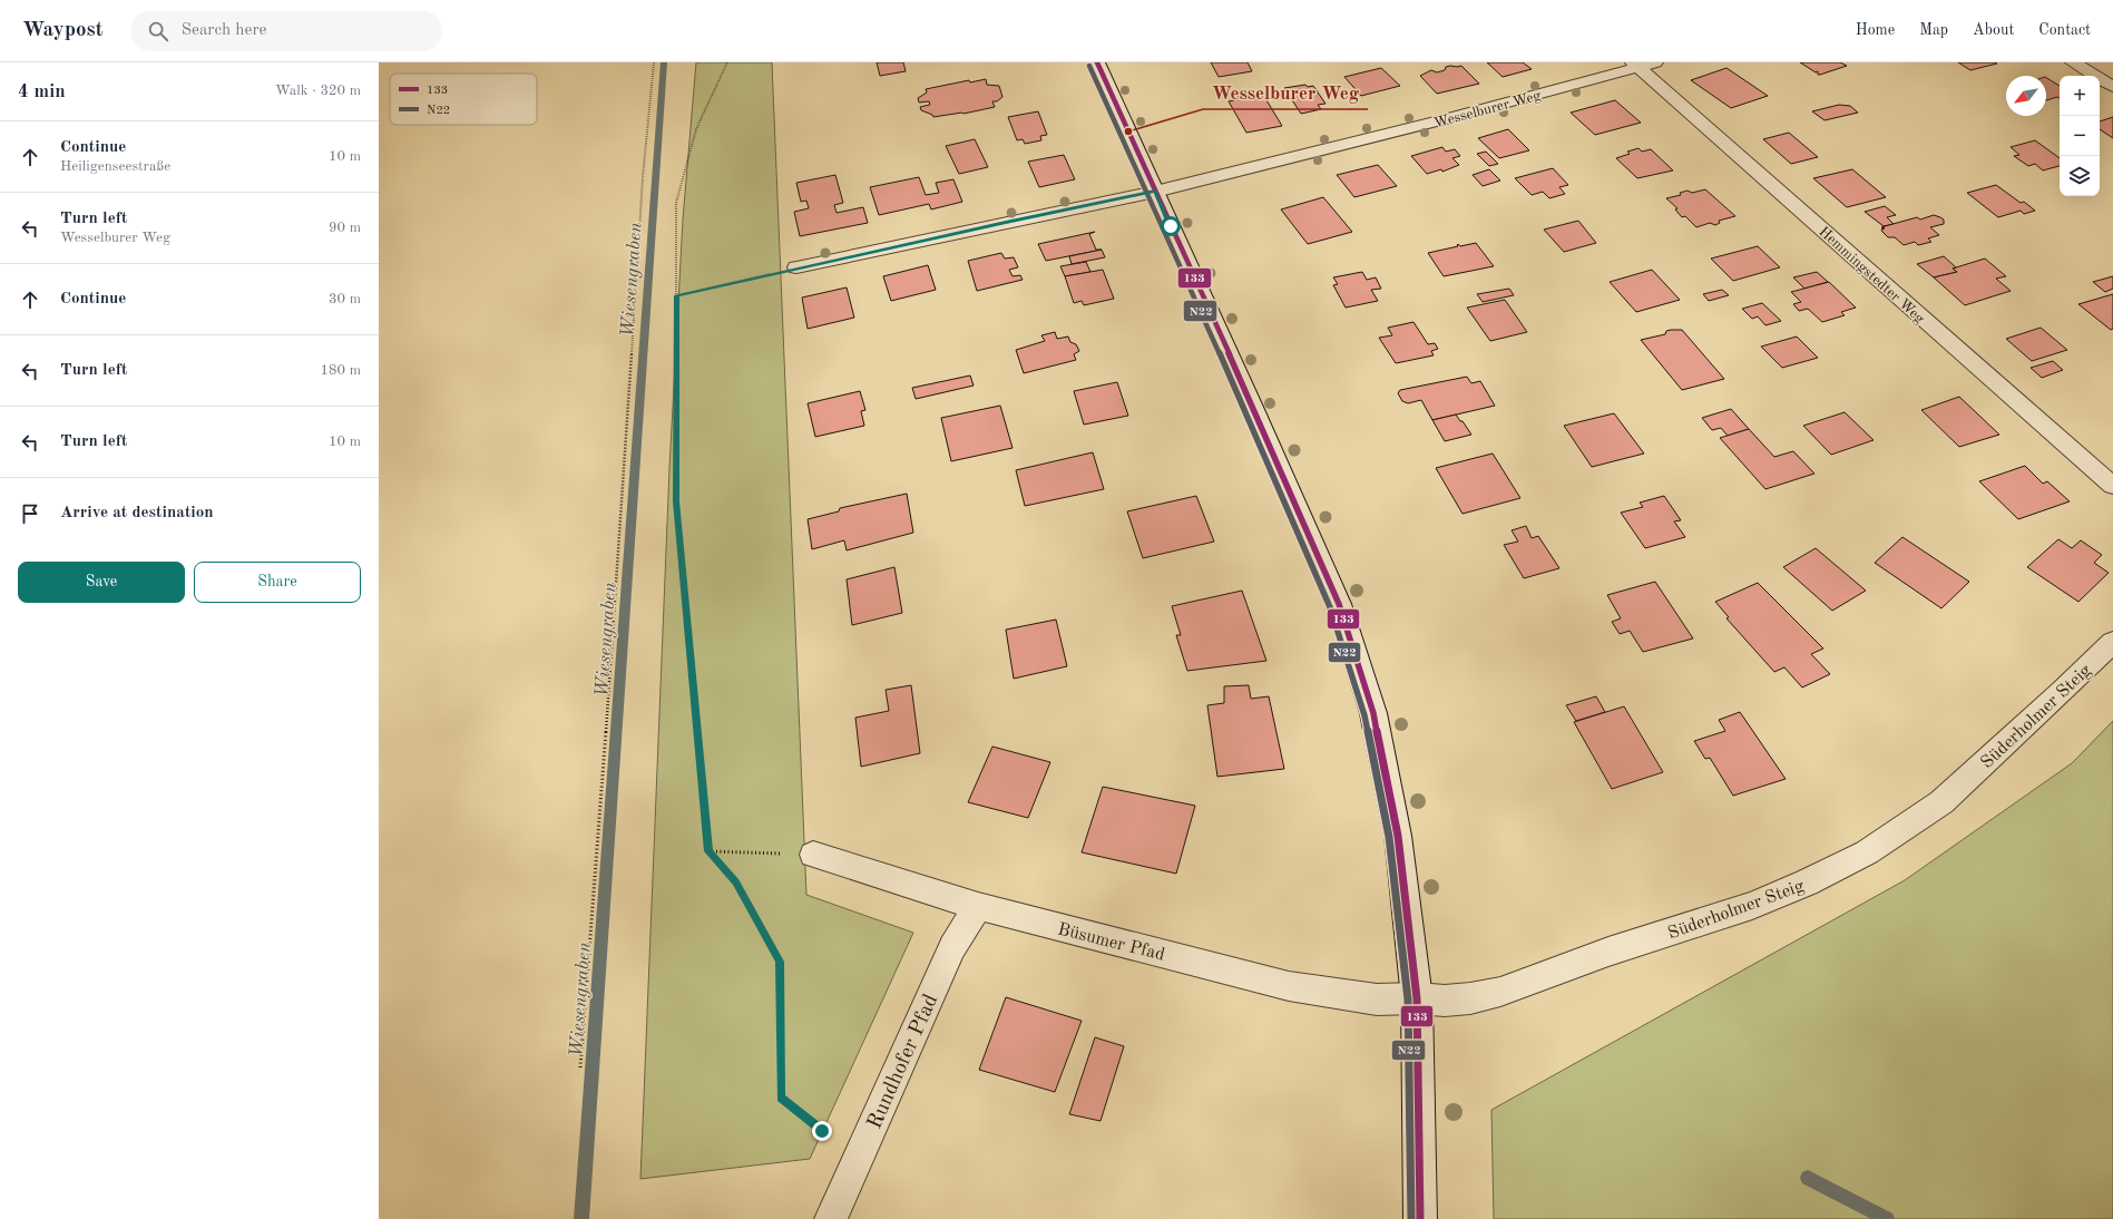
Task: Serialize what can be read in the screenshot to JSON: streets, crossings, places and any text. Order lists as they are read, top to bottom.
{
  "streets": {
    "street": [
      "Wesselburer Weg",
      "Hemmingstedter Weg",
      "Süderholmer Steig",
      "Büsumer Pfad",
      "Rundhofer Pfad"
    ]
  },
  "crossings": [
    ["Wesselburer Weg", "Hemmingstedter Weg"],
    ["Süderholmer Steig", "Büsumer Pfad"],
    ["Büsumer Pfad", "Rundhofer Pfad"]
  ],
  "water": ["Wiesengraben"],
  "places": ["Wesselburer Weg"],
  "lines": ["transit line 133", "transit line N22"],
  "legend": ["133", "N22"],
  "north": "bottom left",
  "page": {
    "header": "Waypost",
    "search": "Search here",
    "nav": [
      "Home",
      "Map",
      "About",
      "Contact"
    ],
    "heading": ["4 min", "Walk · 320 m"],
    "map_buttons": ["+", "−"],
    "list": [
      ["Continue", "Heiligenseestraße", "10 m"],
      ["Turn left", "Wesselburer Weg", "90 m"],
      ["Continue", "30 m"],
      ["Turn left", "180 m"],
      ["Turn left", "10 m"],
      "Arrive at destination"
    ],
    "buttons": ["Save", "Share"]
  }
}
